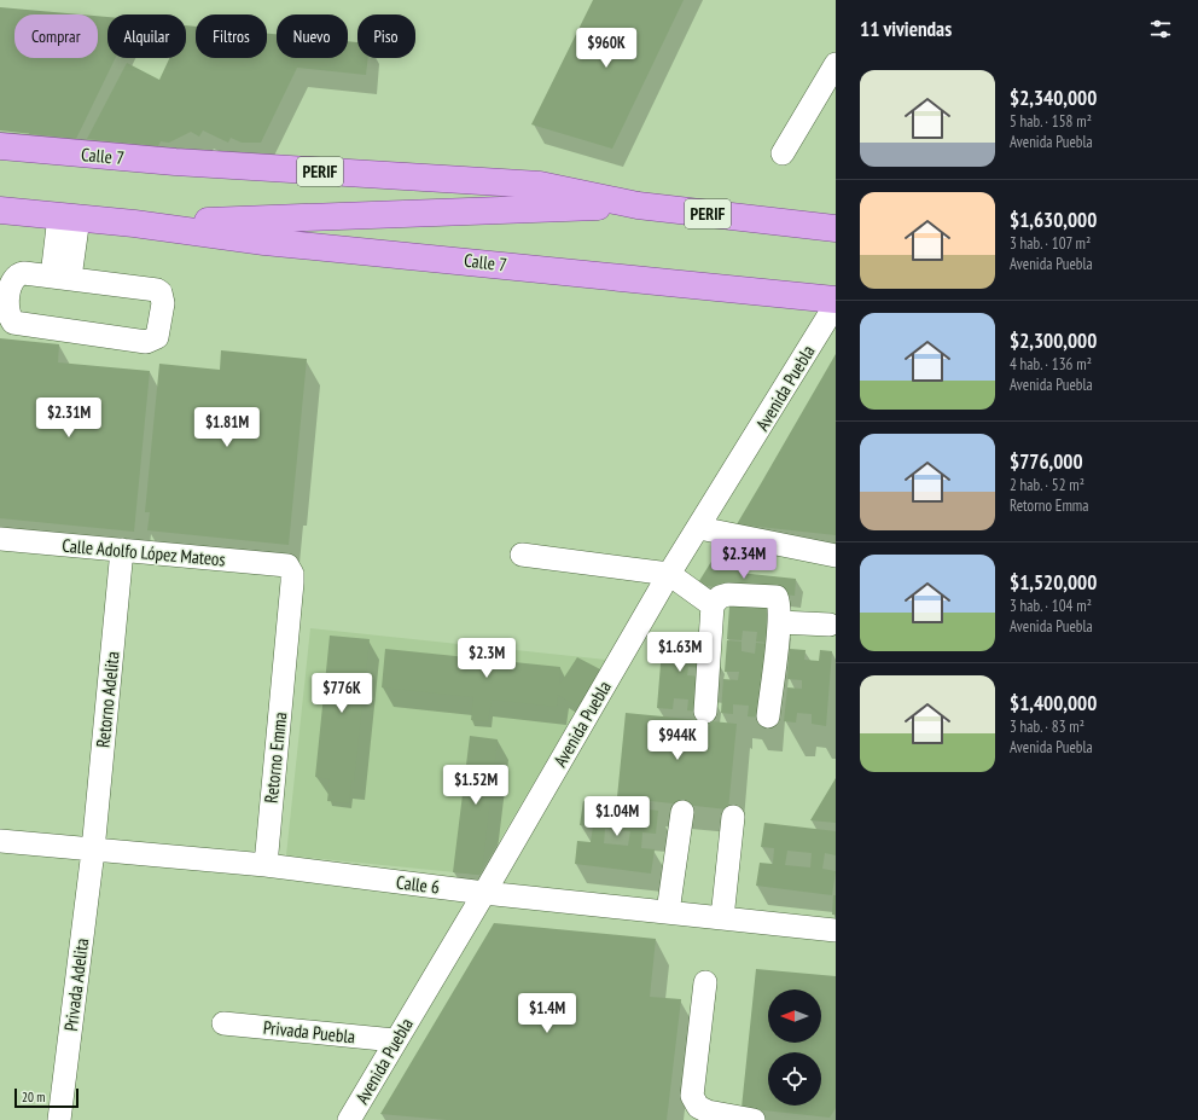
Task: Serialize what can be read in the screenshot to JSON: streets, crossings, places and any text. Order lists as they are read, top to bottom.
{
  "streets": {
    "main road": ["Calle 7", "PERIF"],
    "street": [
      "Avenida Puebla",
      "Calle Adolfo López Mateos",
      "Retorno Adelita",
      "Retorno Emma",
      "Calle 6",
      "Privada Adelita",
      "Privada Puebla"
    ]
  },
  "crossings": [
    ["Avenida Puebla", "Calle 6"],
    ["Avenida Puebla", "Privada Puebla"],
    ["Calle Adolfo López Mateos", "Retorno Adelita"],
    ["Calle Adolfo López Mateos", "Retorno Emma"],
    ["Retorno Adelita", "Calle 6"],
    ["Retorno Adelita", "Privada Adelita"],
    ["Retorno Emma", "Calle 6"],
    ["Calle 6", "Privada Adelita"]
  ],
  "scale_bar": "20 m",
  "north": "left",
  "page": {
    "heading": "11 viviendas",
    "chip": [
      "Comprar",
      "Alquilar",
      "Filtros",
      "Nuevo",
      "Piso"
    ],
    "price": [
      "$960K",
      "$2.31M",
      "$1.81M",
      "$2.34M",
      "$1.63M",
      "$2.3M",
      "$776K",
      "$944K",
      "$1.52M",
      "$1.04M",
      "$1.4M"
    ],
    "list": [
      {
        "name": "$2,340,000",
        "note": "5 hab. · 158 m² · Avenida Puebla"
      },
      {
        "name": "$1,630,000",
        "note": "3 hab. · 107 m² · Avenida Puebla"
      },
      {
        "name": "$2,300,000",
        "note": "4 hab. · 136 m² · Avenida Puebla"
      },
      {
        "name": "$776,000",
        "note": "2 hab. · 52 m² · Retorno Emma"
      },
      {
        "name": "$1,520,000",
        "note": "3 hab. · 104 m² · Avenida Puebla"
      },
      {
        "name": "$1,400,000",
        "note": "3 hab. · 83 m² · Avenida Puebla"
      }
    ],
    "scale": "20 m"
  }
}
